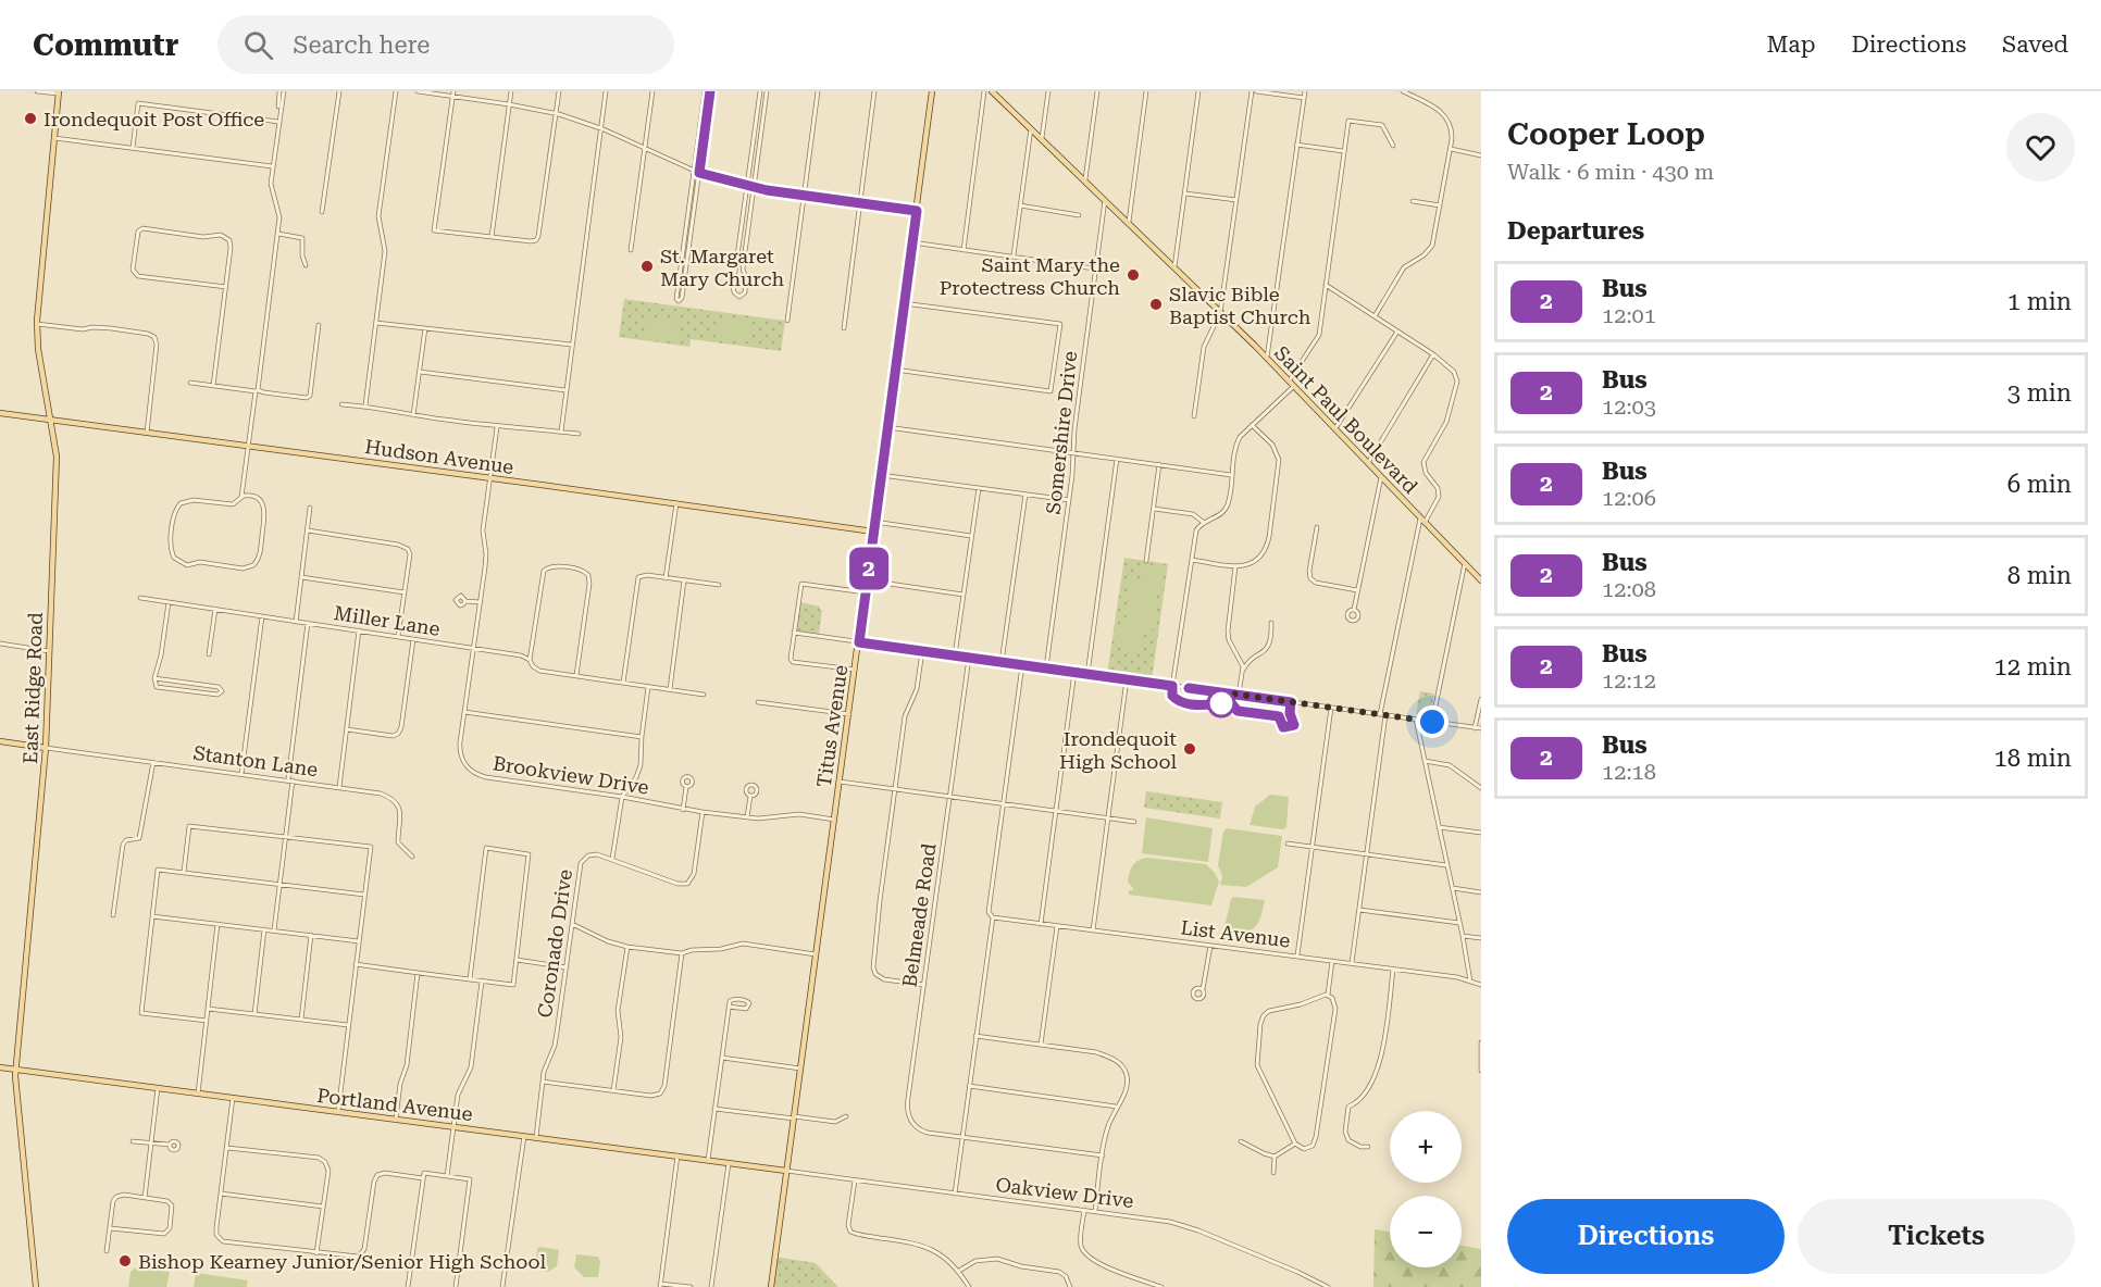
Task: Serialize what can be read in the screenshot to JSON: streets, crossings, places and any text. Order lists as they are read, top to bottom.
{
  "streets": {
    "main road": [
      "Saint Paul Boulevard",
      "Hudson Avenue",
      "East Ridge Road",
      "Titus Avenue",
      "Portland Avenue"
    ],
    "street": [
      "Somershire Drive",
      "Miller Lane",
      "Stanton Lane",
      "Brookview Drive",
      "Belmeade Road",
      "List Avenue",
      "Coronado Drive",
      "Oakview Drive"
    ]
  },
  "crossings": [
    ["Saint Paul Boulevard", "Somershire Drive"],
    ["Hudson Avenue", "East Ridge Road"],
    ["Hudson Avenue", "Titus Avenue"],
    ["Hudson Avenue", "Brookview Drive"],
    ["Miller Lane", "Brookview Drive"],
    ["East Ridge Road", "Stanton Lane"],
    ["East Ridge Road", "Portland Avenue"],
    ["Titus Avenue", "Brookview Drive"],
    ["Titus Avenue", "Portland Avenue"],
    ["Titus Avenue", "Oakview Drive"],
    ["Brookview Drive", "Coronado Drive"],
    ["Coronado Drive", "Portland Avenue"],
    ["Portland Avenue", "Oakview Drive"]
  ],
  "places": [
    "Irondequoit Post Office",
    "St. Margaret Mary Church",
    "Saint Mary the Protectress Church",
    "Slavic Bible Baptist Church",
    "Irondequoit High School",
    "Bishop Kearney Junior/Senior High School"
  ],
  "lines": ["bus line 2"],
  "page": {
    "header": "Commutr",
    "search": "Search here",
    "nav": ["Map", "Directions", "Saved"],
    "on_map": "2",
    "heading": [
      ["Cooper Loop", "Walk · 6 min · 430 m"],
      "Departures"
    ],
    "list": [
      {
        "mark": "2",
        "name": "Bus",
        "note": "12:01",
        "value": "1 min"
      },
      {
        "mark": "2",
        "name": "Bus",
        "note": "12:03",
        "value": "3 min"
      },
      {
        "mark": "2",
        "name": "Bus",
        "note": "12:06",
        "value": "6 min"
      },
      {
        "mark": "2",
        "name": "Bus",
        "note": "12:08",
        "value": "8 min"
      },
      {
        "mark": "2",
        "name": "Bus",
        "note": "12:12",
        "value": "12 min"
      },
      {
        "mark": "2",
        "name": "Bus",
        "note": "12:18",
        "value": "18 min"
      }
    ],
    "map_buttons": ["+", "−"],
    "buttons": ["Directions", "Tickets"]
  }
}
